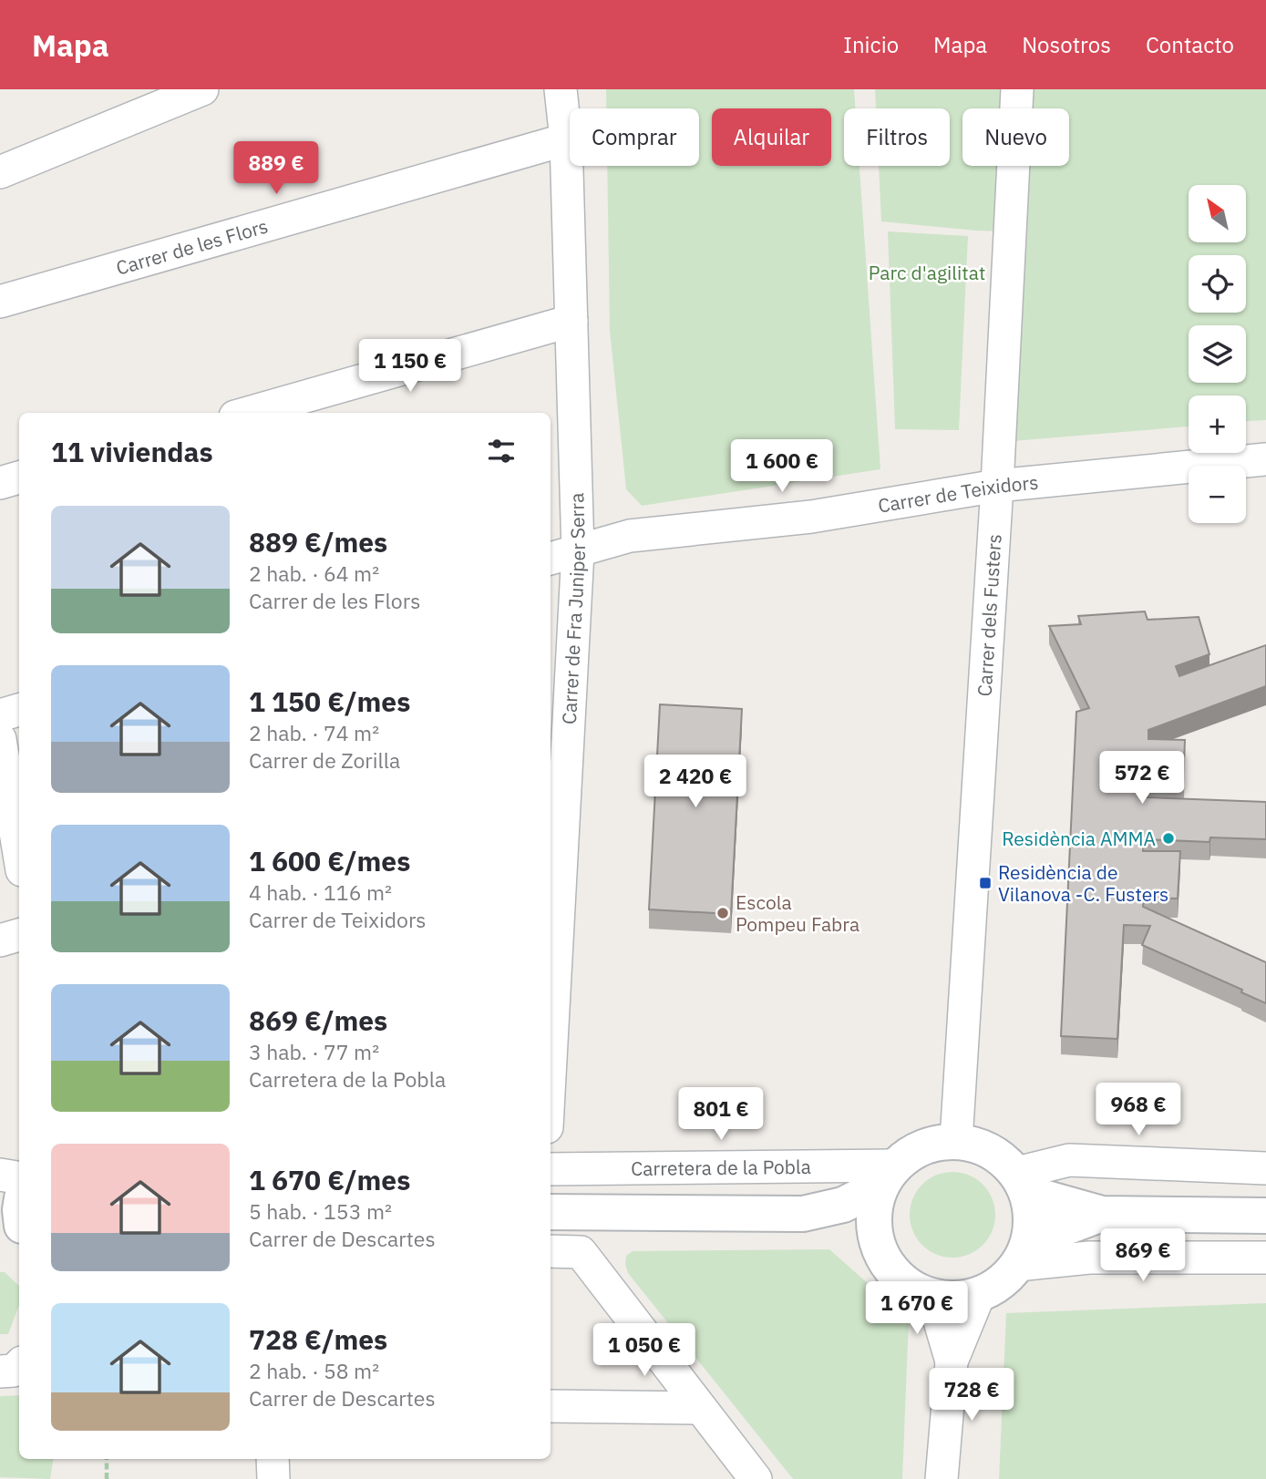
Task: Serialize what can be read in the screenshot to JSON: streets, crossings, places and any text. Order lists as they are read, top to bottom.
{
  "streets": {
    "street": [
      "Carrer de les Flors",
      "Carrer de Teixidors",
      "Carrer de Fra Juniper Serra",
      "Carrer dels Fusters",
      "Carretera de la Pobla"
    ]
  },
  "crossings": [
    ["Carrer de les Flors", "Carrer de Fra Juniper Serra"],
    ["Carrer de Teixidors", "Carrer de Fra Juniper Serra"],
    ["Carrer de Teixidors", "Carrer dels Fusters"],
    ["Carrer dels Fusters", "Carretera de la Pobla"]
  ],
  "parks": ["Parc d'agilitat"],
  "places": {
    "other": ["Residència AMMA", "Escola Pompeu Fabra"],
    "transit": ["Residència de Vilanova -C. Fusters"]
  },
  "north": "top left",
  "page": {
    "header": "Mapa",
    "nav": [
      "Inicio",
      "Mapa",
      "Nosotros",
      "Contacto"
    ],
    "chip": [
      "Comprar",
      "Alquilar",
      "Filtros",
      "Nuevo"
    ],
    "price": [
      "889 €",
      "1 150 €",
      "1 600 €",
      "572 €",
      "2 420 €",
      "968 €",
      "801 €",
      "869 €",
      "1 670 €",
      "1 050 €",
      "728 €"
    ],
    "map_buttons": ["+", "−"],
    "heading": "11 viviendas",
    "list": [
      {
        "name": "889 €/mes",
        "note": "2 hab. · 64 m² · Carrer de les Flors"
      },
      {
        "name": "1 150 €/mes",
        "note": "2 hab. · 74 m² · Carrer de Zorilla"
      },
      {
        "name": "1 600 €/mes",
        "note": "4 hab. · 116 m² · Carrer de Teixidors"
      },
      {
        "name": "869 €/mes",
        "note": "3 hab. · 77 m² · Carretera de la Pobla"
      },
      {
        "name": "1 670 €/mes",
        "note": "5 hab. · 153 m² · Carrer de Descartes"
      },
      {
        "name": "728 €/mes",
        "note": "2 hab. · 58 m² · Carrer de Descartes"
      }
    ]
  }
}
